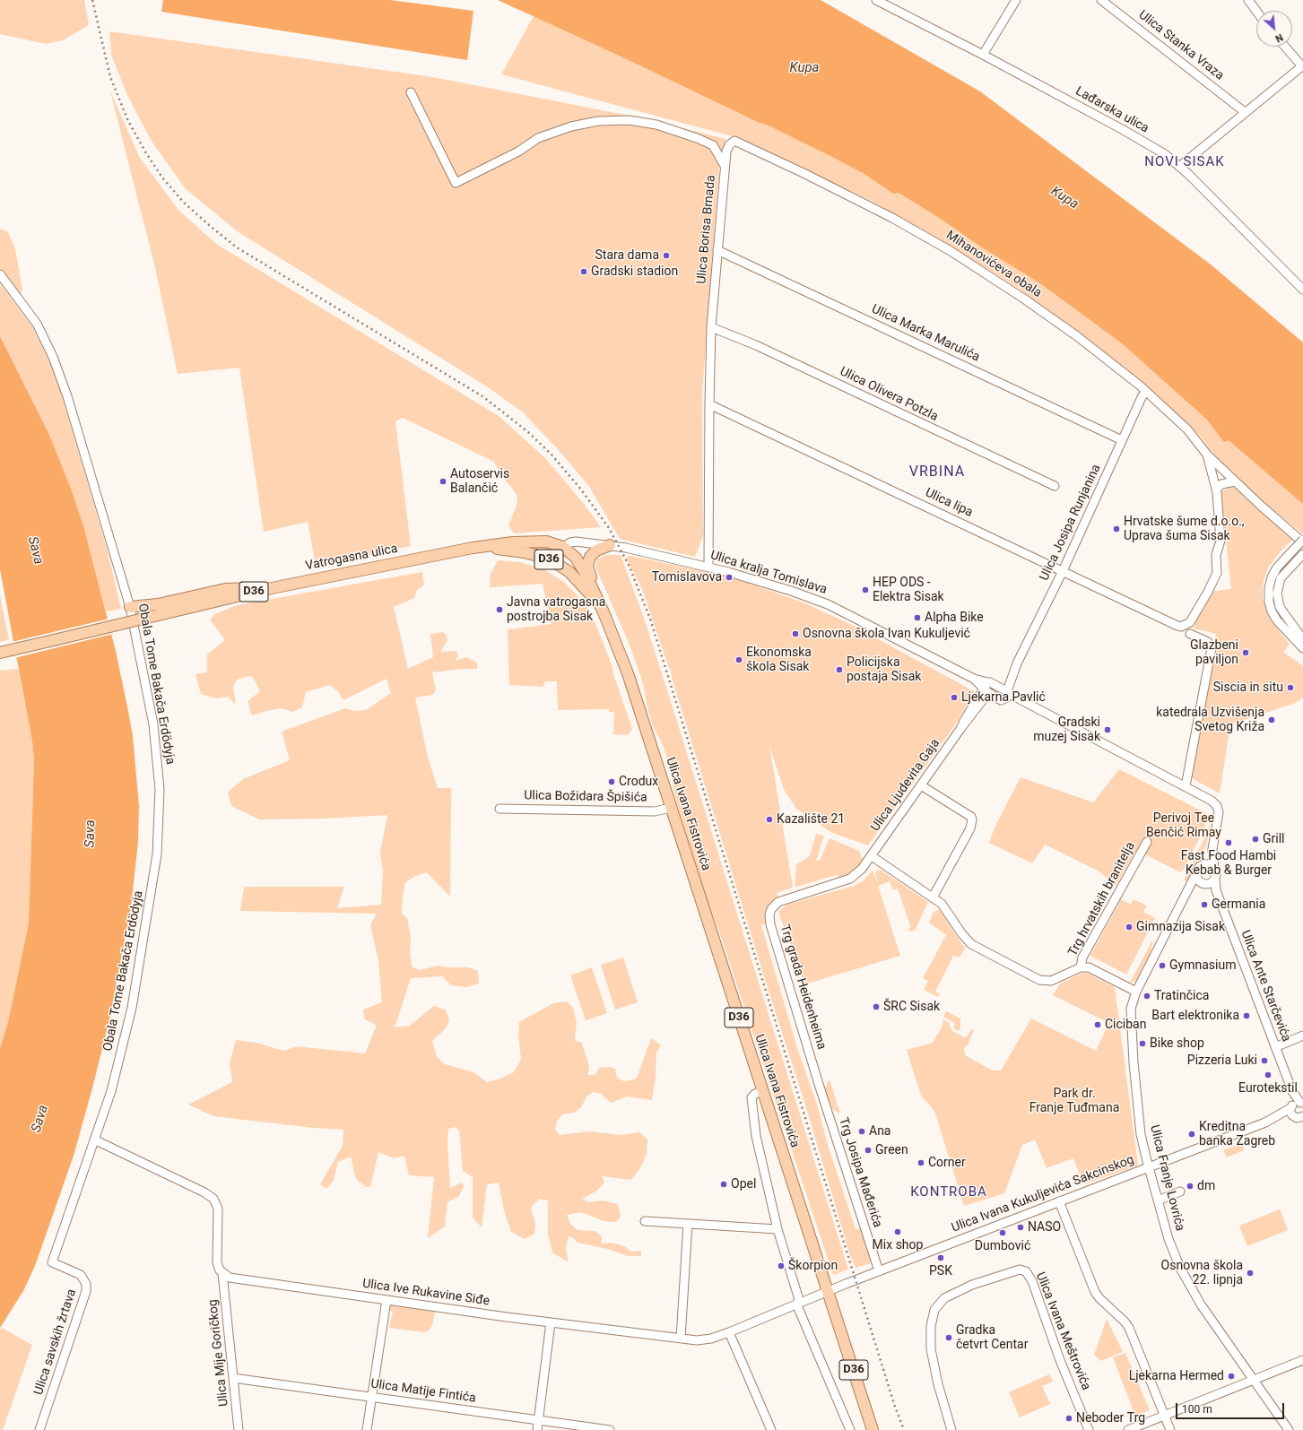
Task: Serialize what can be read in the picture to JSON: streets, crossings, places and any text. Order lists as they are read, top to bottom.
{
  "streets": {
    "main road": ["Vatrogasna ulica", "D36", "Ulica Ivana Fistrovića"],
    "street": [
      "Ulica Stanka Vraza",
      "Lađarska ulica",
      "Ulica Borisa Brnada",
      "Mihanovićeva obala",
      "Ulica Marka Marulića",
      "Ulica Olivera Potzla",
      "Ulica lipa",
      "Ulica Josipa Runjanina",
      "Ulica kralja Tomislava",
      "Obala Tome Bakača Erdödyja",
      "Ulica Ljudevita Gaja",
      "Ulica Božidara Špišića",
      "Trg hrvatskih branitelja",
      "Ulica Ante Starčevića",
      "Trg grada Heidenheima",
      "Trg Josipa Mađerića",
      "Ulica Franje Lovrića",
      "Ulica Ivana Kukuljevića Sakcinskog",
      "Ulica Ive Rukavine Siđe",
      "Ulica Ivana Meštrovića",
      "Ulica savskih žrtava",
      "Ulica Mije Goričkog",
      "Ulica Matije Fintića"
    ]
  },
  "crossings": [
    ["Ulica Borisa Brnada", "Mihanovićeva obala"],
    ["Ulica Borisa Brnada", "Ulica Marka Marulića"],
    ["Ulica Borisa Brnada", "Ulica Olivera Potzla"],
    ["Ulica Borisa Brnada", "Ulica lipa"],
    ["Ulica Borisa Brnada", "Ulica kralja Tomislava"],
    ["Mihanovićeva obala", "Ulica lipa"],
    ["Mihanovićeva obala", "Ulica Josipa Runjanina"],
    ["Ulica Marka Marulića", "Ulica Josipa Runjanina"],
    ["Ulica lipa", "Ulica Josipa Runjanina"],
    ["Ulica Josipa Runjanina", "Ulica kralja Tomislava"],
    ["Vatrogasna ulica", "D36"],
    ["Vatrogasna ulica", "Ulica kralja Tomislava"],
    ["D36", "Ulica kralja Tomislava"],
    ["D36", "Ulica Ivana Fistrovića"],
    ["Ulica kralja Tomislava", "Ulica Ljudevita Gaja"],
    ["Obala Tome Bakača Erdödyja", "Ulica savskih žrtava"],
    ["Ulica Ljudevita Gaja", "Trg grada Heidenheima"],
    ["Ulica Božidara Špišića", "Ulica Ivana Fistrovića"],
    ["Ulica Ivana Fistrovića", "Ulica Ivana Kukuljevića Sakcinskog"],
    ["Ulica Ivana Fistrovića", "Ulica Ive Rukavine Siđe"],
    ["Ulica Ante Starčevića", "Ulica Franje Lovrića"],
    ["Ulica Ante Starčevića", "Ulica Ivana Kukuljevića Sakcinskog"],
    ["Trg grada Heidenheima", "Trg Josipa Mađerića"],
    ["Trg Josipa Mađerića", "Ulica Ivana Kukuljevića Sakcinskog"],
    ["Ulica Franje Lovrića", "Ulica Ivana Kukuljevića Sakcinskog"],
    ["Ulica Ivana Kukuljevića Sakcinskog", "Ulica Ive Rukavine Siđe"],
    ["Ulica Ive Rukavine Siđe", "Ulica Mije Goričkog"],
    ["Ulica Mije Goričkog", "Ulica Matije Fintića"]
  ],
  "districts": ["NOVI SISAK", "VRBINA", "KONTROBA"],
  "water": ["Kupa", "Sava"],
  "parks": ["Perivoj Tee Benčić Rimay", "Park dr. Franje Tuđmana"],
  "places": [
    "Stara dama",
    "Gradski stadion",
    "Autoservis Balančić",
    "Hrvatske šume d.o.o., Uprava šuma Sisak",
    "Tomislavova",
    "HEP ODS - Elektra Sisak",
    "Javna vatrogasna postrojba Sisak",
    "Alpha Bike",
    "Osnovna škola Ivan Kukuljević",
    "Glazbeni paviljon",
    "Ekonomska škola Sisak",
    "Policijska postaja Sisak",
    "Siscia in situ",
    "Ljekarna Pavlić",
    "katedrala Uzvišenja Svetog Križa",
    "Gradski muzej Sisak",
    "Crodux",
    "Kazalište 21",
    "Grill",
    "Fast Food Hambi Kebab & Burger",
    "Germania",
    "Gimnazija Sisak",
    "Gymnasium",
    "Tratinčica",
    "ŠRC Sisak",
    "Bart elektronika",
    "Ciciban",
    "Bike shop",
    "Pizzeria Luki",
    "Eurotekstil",
    "Ana",
    "Kreditna banka Zagreb",
    "Green",
    "Corner",
    "Opel",
    "dm",
    "NASO",
    "Mix shop",
    "Dumbović",
    "PSK",
    "Škorpion",
    "Osnovna škola 22. lipnja",
    "Gradka četvrt Centar",
    "Ljekarna Hermed",
    "Neboder Trg"
  ],
  "scale_bar": "100 m",
  "north": "bottom right"
}
